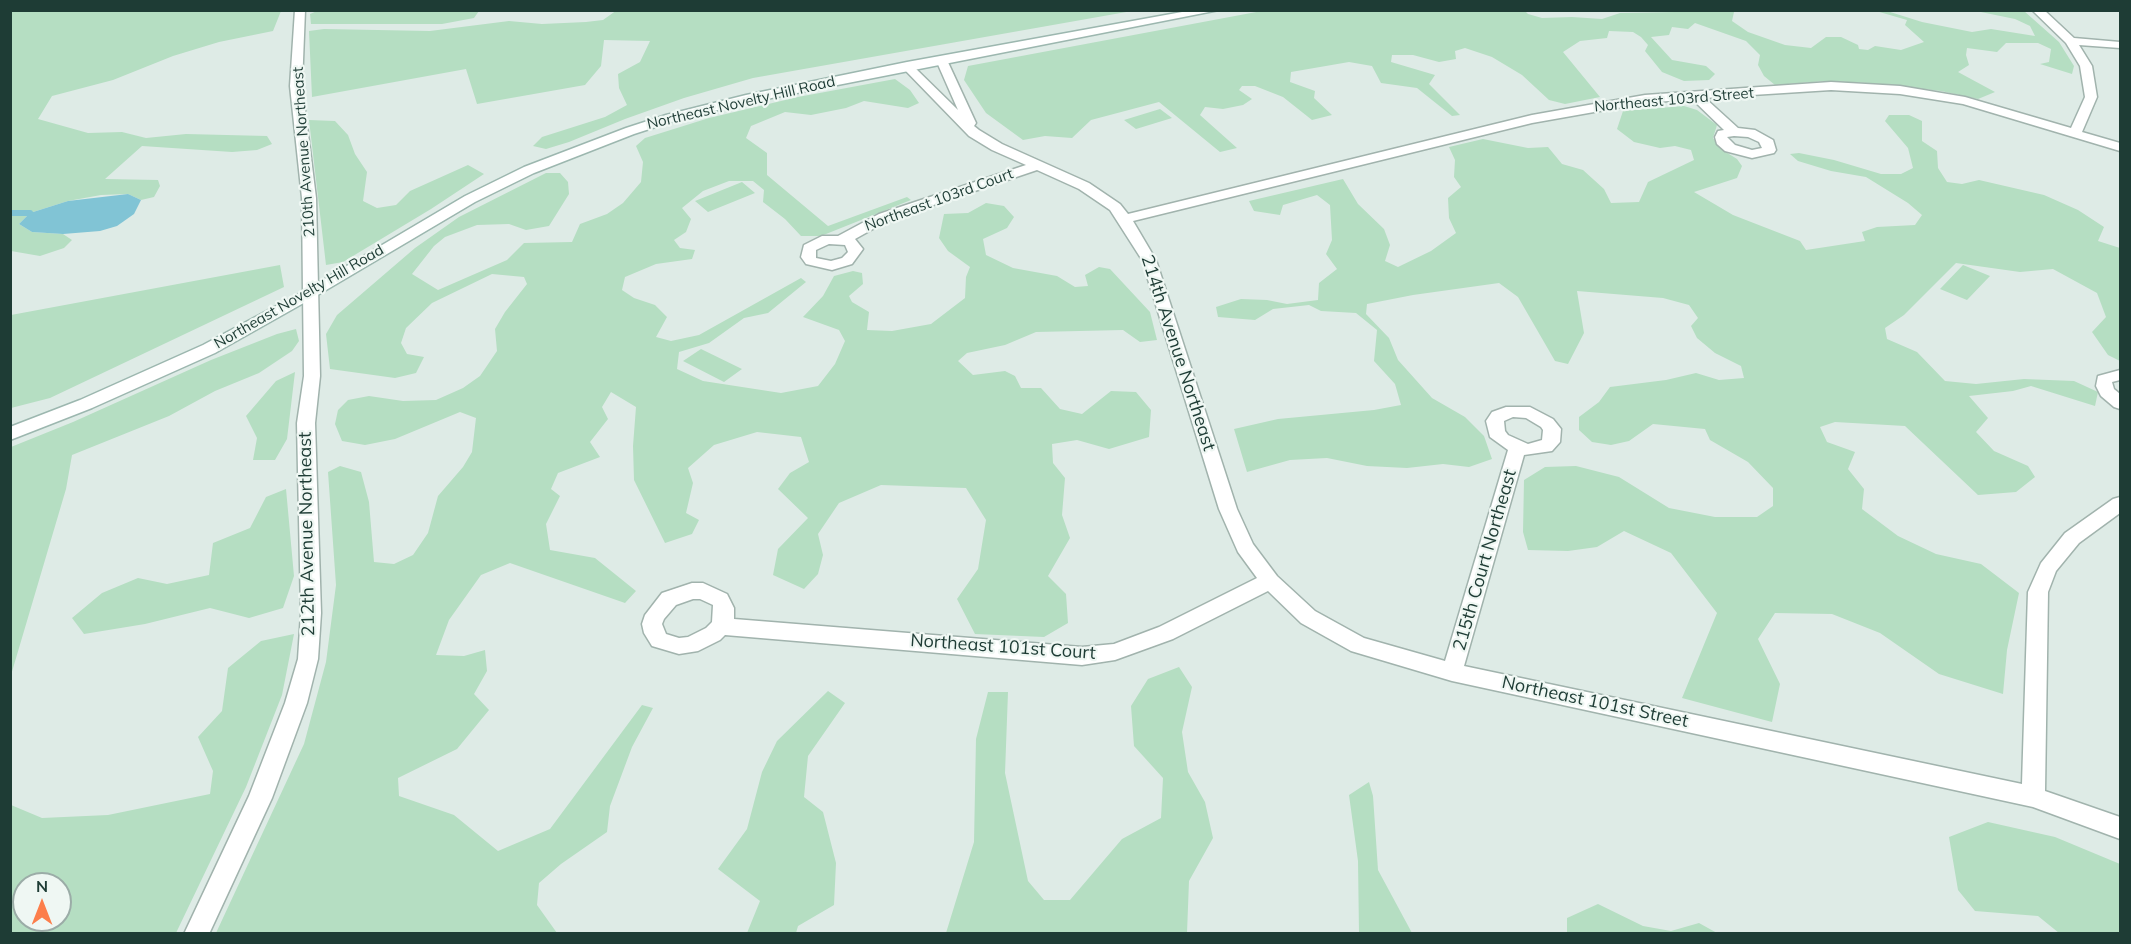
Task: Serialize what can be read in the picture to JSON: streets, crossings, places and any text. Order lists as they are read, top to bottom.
{
  "streets": {
    "street": [
      "Northeast 103rd Street",
      "Northeast Novelty Hill Road",
      "210th Avenue Northeast",
      "Northeast 103rd Court",
      "214th Avenue Northeast",
      "212th Avenue Northeast",
      "215th Court Northeast",
      "Northeast 101st Court",
      "Northeast 101st Street"
    ]
  },
  "crossings": [
    ["Northeast 103rd Street", "214th Avenue Northeast"],
    ["Northeast Novelty Hill Road", "210th Avenue Northeast"],
    ["Northeast Novelty Hill Road", "214th Avenue Northeast"],
    ["Northeast Novelty Hill Road", "212th Avenue Northeast"],
    ["210th Avenue Northeast", "212th Avenue Northeast"],
    ["Northeast 103rd Court", "214th Avenue Northeast"],
    ["214th Avenue Northeast", "Northeast 101st Court"],
    ["214th Avenue Northeast", "Northeast 101st Street"],
    ["215th Court Northeast", "Northeast 101st Street"],
    ["Northeast 101st Court", "Northeast 101st Street"]
  ],
  "north": "top"
}
